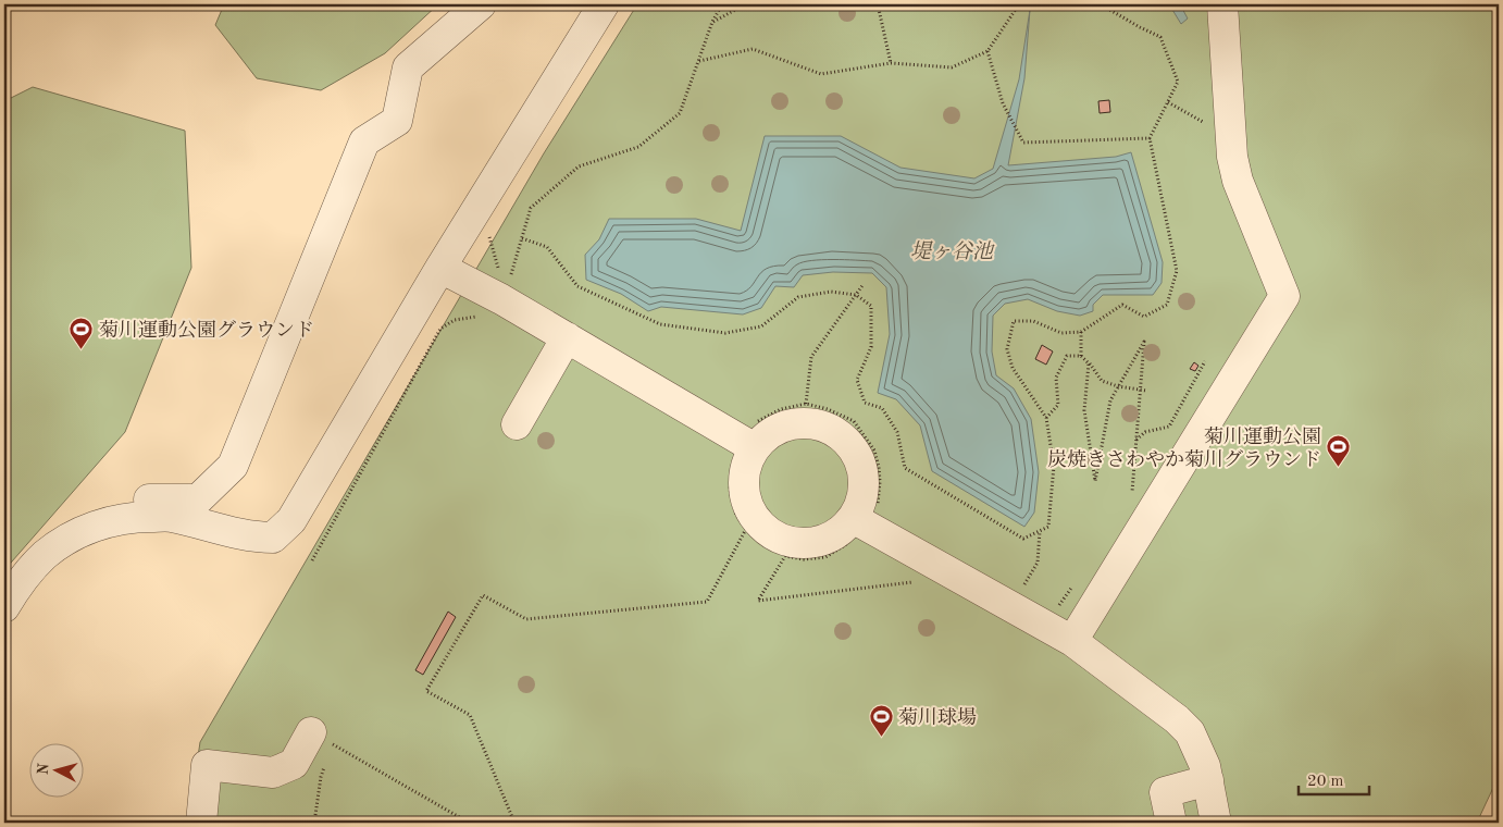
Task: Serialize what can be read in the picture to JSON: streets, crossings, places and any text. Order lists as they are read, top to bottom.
{
  "water": ["堤ヶ谷池"],
  "places": {
    "sports": ["菊川運動公園グラウンド", "菊川運動公園 炭焼きさわやか菊川グラウンド", "菊川球場"]
  },
  "scale_bar": "20 m",
  "north": "left"
}
